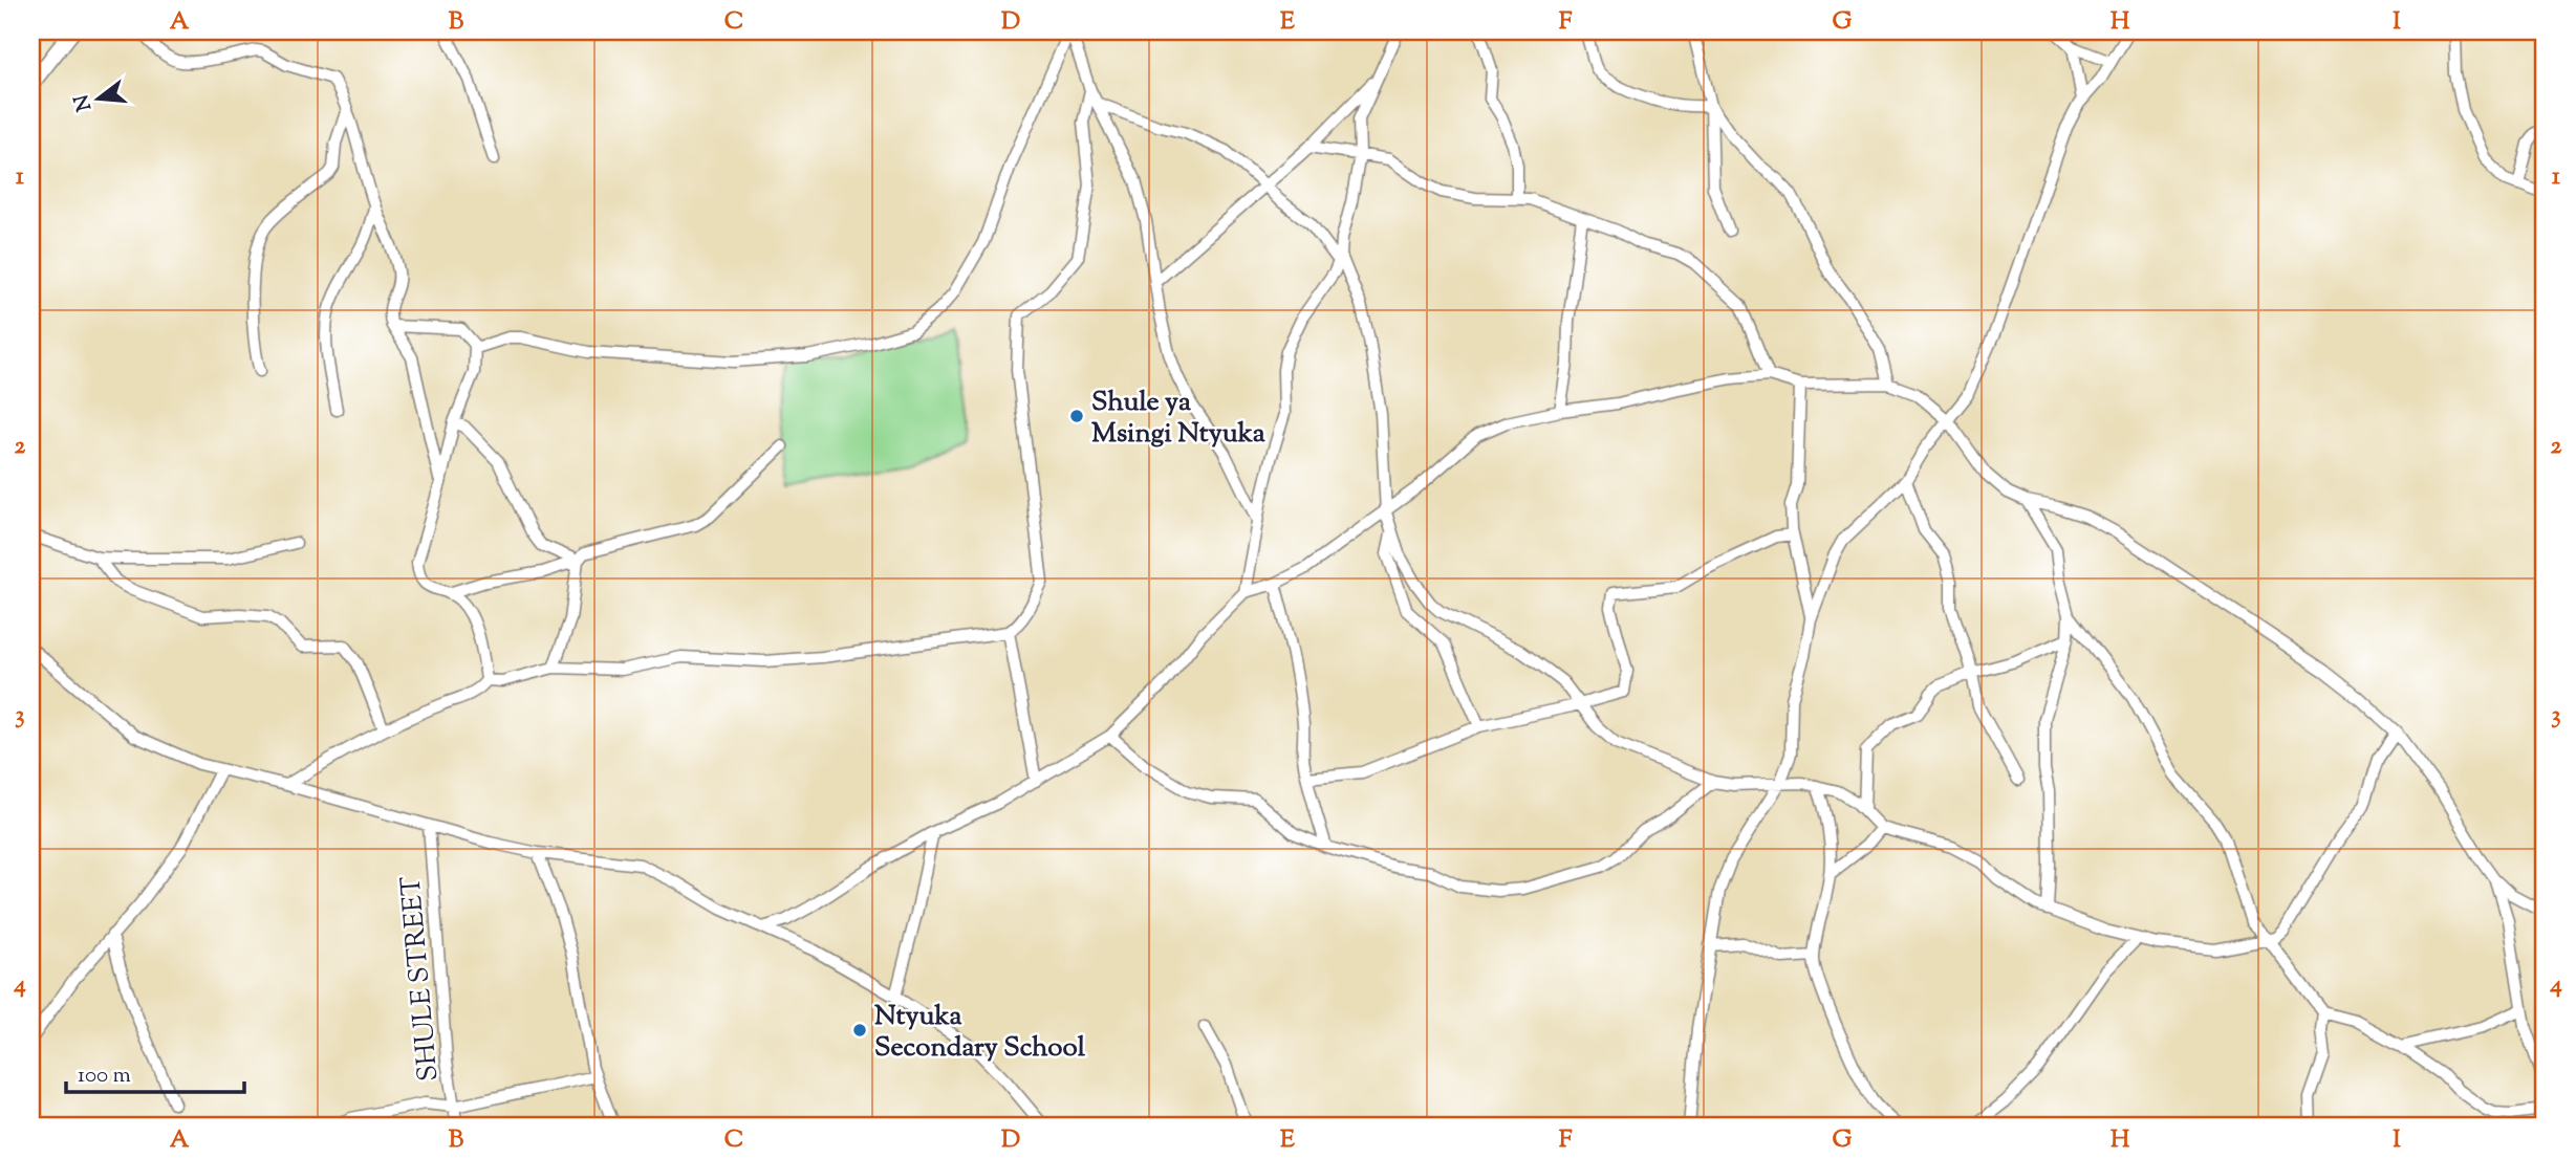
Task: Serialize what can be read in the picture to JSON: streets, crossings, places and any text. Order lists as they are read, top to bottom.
{
  "streets": {
    "street": ["SHULE STREET"]
  },
  "places": ["Shule ya Msingi Ntyuka", "Ntyuka Secondary School"],
  "scale_bar": "100 m",
  "north": "left",
  "grid": {
    "columns": [
      "A",
      "B",
      "C",
      "D",
      "E",
      "F",
      "G",
      "H",
      "I"
    ],
    "rows": [
      "1",
      "2",
      "3",
      "4"
    ]
  }
}
